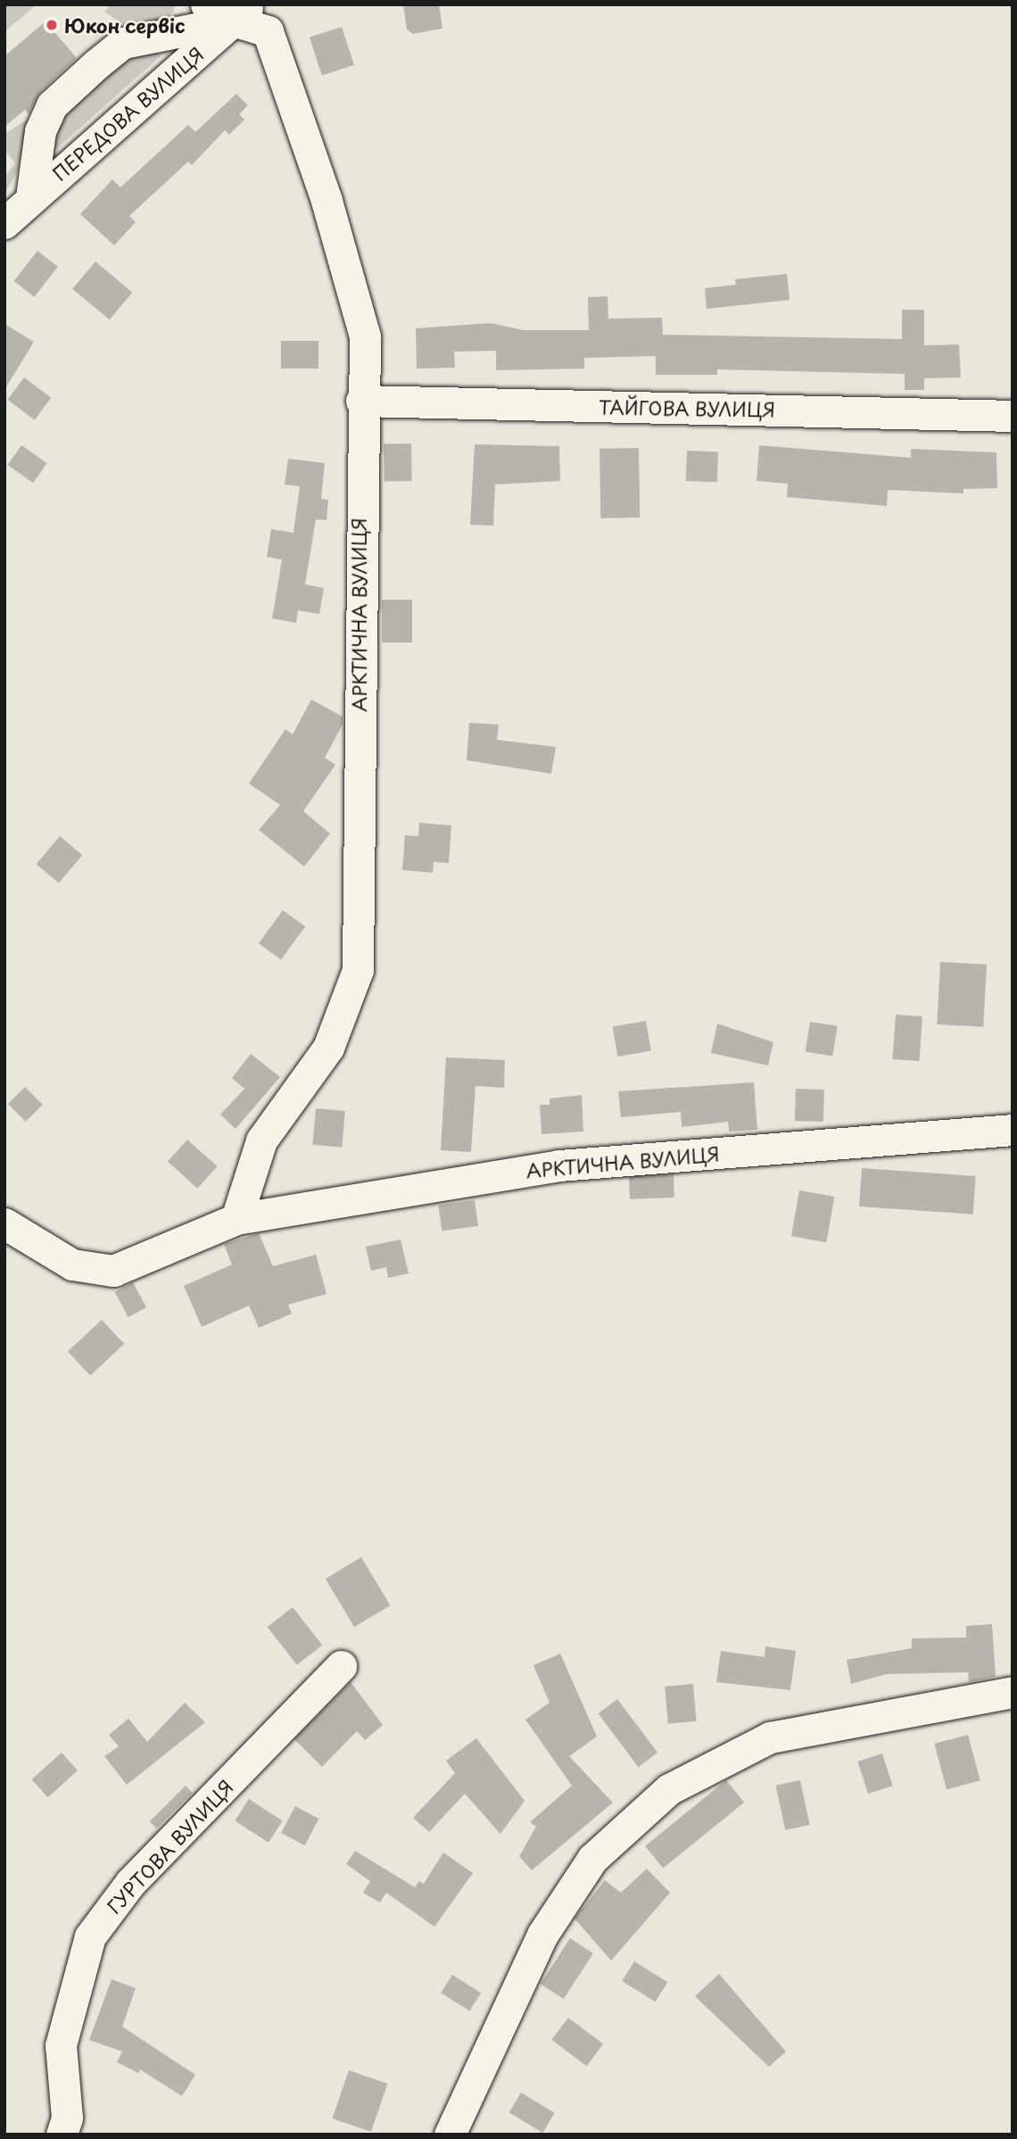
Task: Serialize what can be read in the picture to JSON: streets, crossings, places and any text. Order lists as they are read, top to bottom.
{
  "streets": {
    "street": [
      "ПЕРЕДОВА ВУЛИЦЯ",
      "ТАЙГОВА ВУЛИЦЯ",
      "АРКТИЧНА ВУЛИЦЯ",
      "ГУРТОВА ВУЛИЦЯ"
    ]
  },
  "crossings": [
    ["ПЕРЕДОВА ВУЛИЦЯ", "АРКТИЧНА ВУЛИЦЯ"],
    ["ТАЙГОВА ВУЛИЦЯ", "АРКТИЧНА ВУЛИЦЯ"]
  ],
  "places": ["Юкон сервіс"]
}
